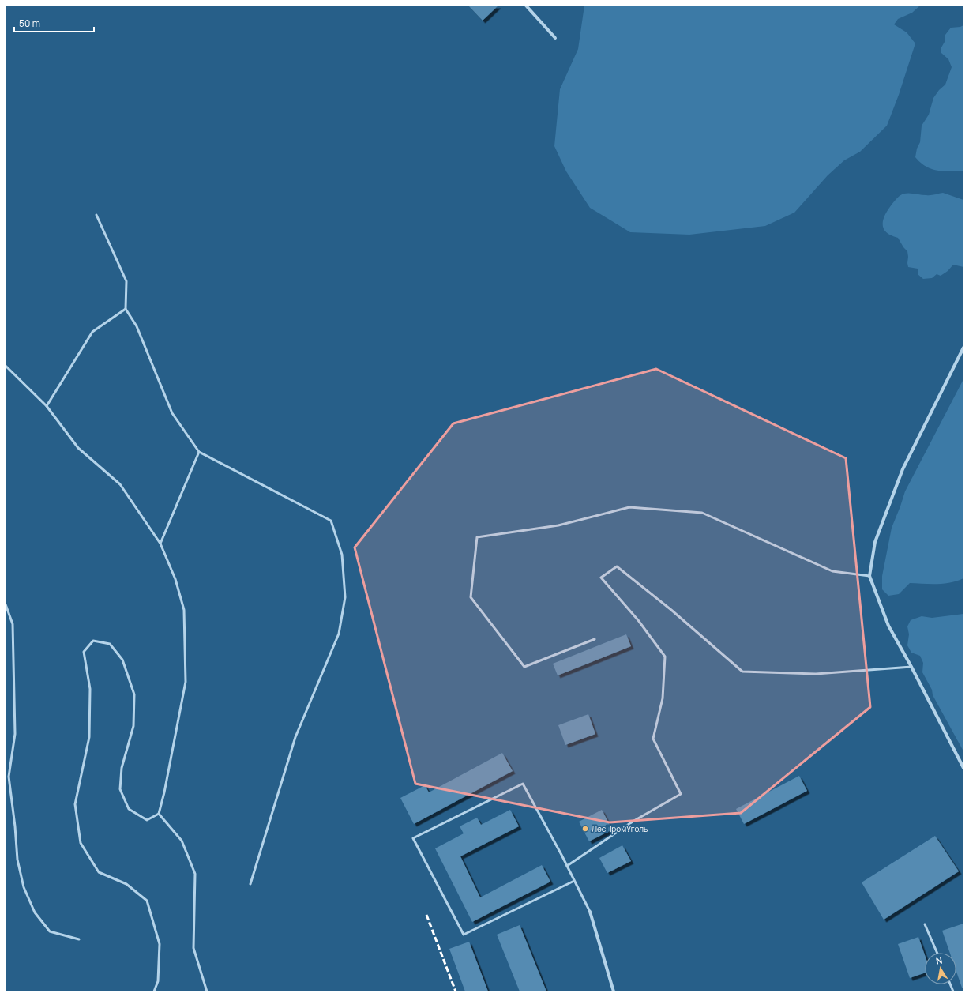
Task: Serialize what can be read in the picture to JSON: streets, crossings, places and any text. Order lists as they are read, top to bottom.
{
  "places": ["ЛесПромУголь"],
  "scale_bar": "50 m",
  "north": "top"
}
